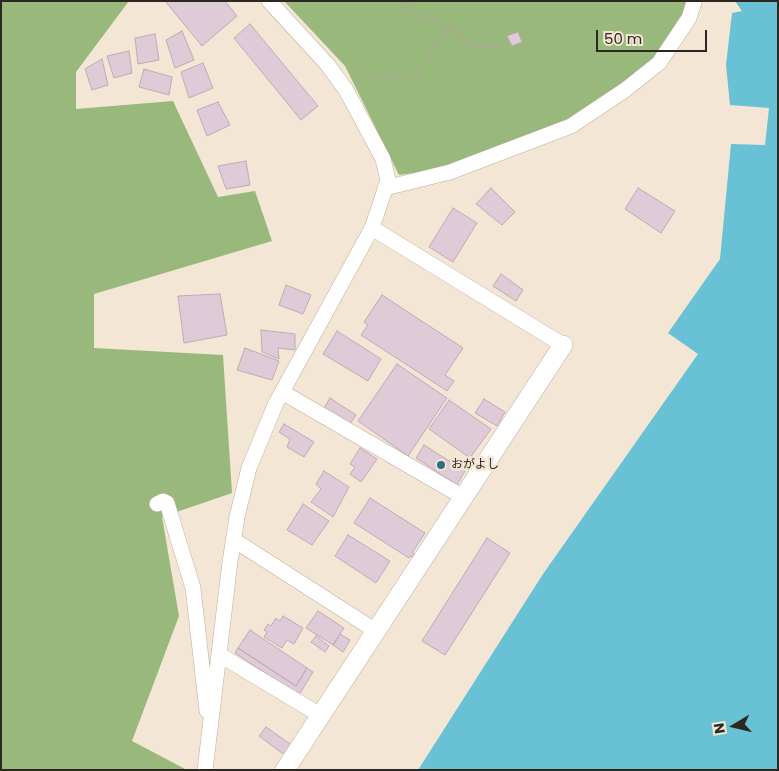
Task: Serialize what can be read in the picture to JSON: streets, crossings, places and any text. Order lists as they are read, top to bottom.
{
  "places": ["おがよし"],
  "scale_bar": "50 m",
  "north": "left"
}
